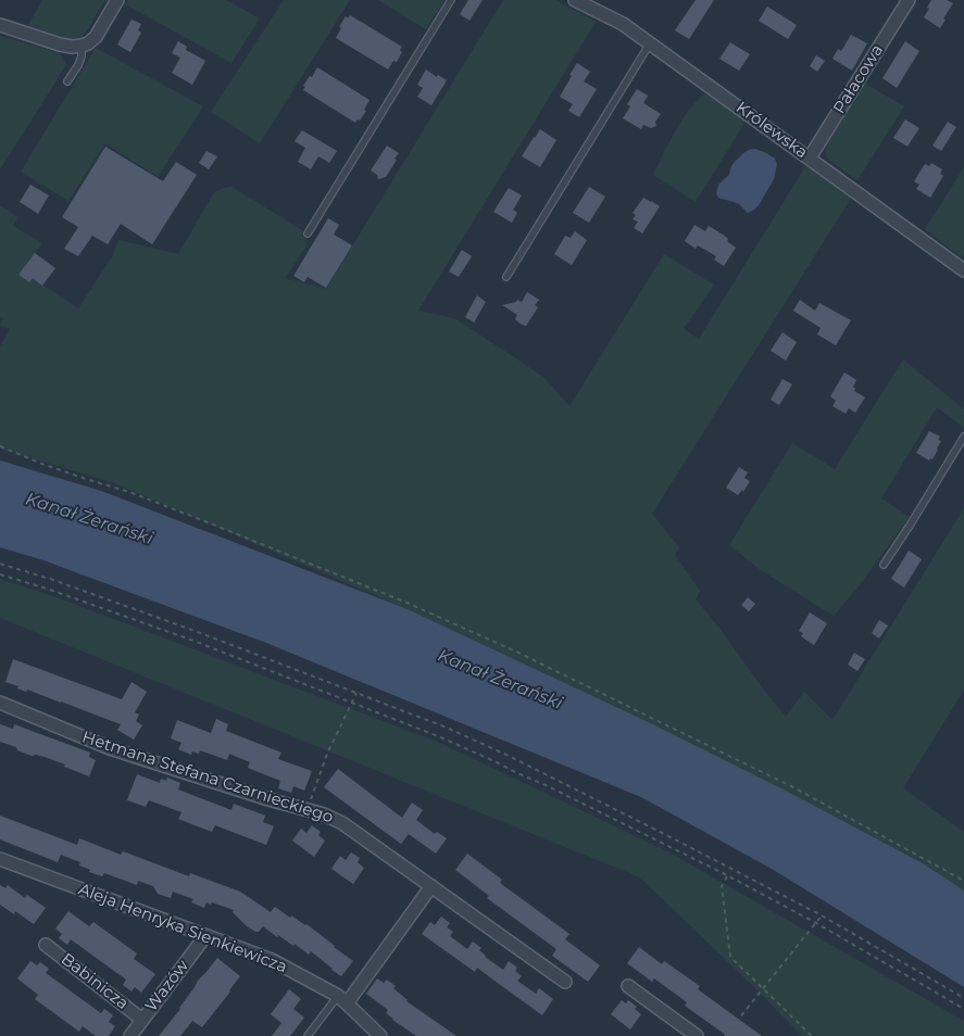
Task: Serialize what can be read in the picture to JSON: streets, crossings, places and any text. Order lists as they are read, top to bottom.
{
  "streets": {
    "street": [
      "Pałacowa",
      "Królewska",
      "Hetmana Stefana Czarnieckiego",
      "Aleja Henryka Sienkiewicza",
      "Babinicza",
      "Wazów"
    ]
  },
  "crossings": [
    ["Pałacowa", "Królewska"],
    ["Aleja Henryka Sienkiewicza", "Wazów"],
    ["Babinicza", "Wazów"]
  ],
  "water": ["Kanał Żerański"]
}
